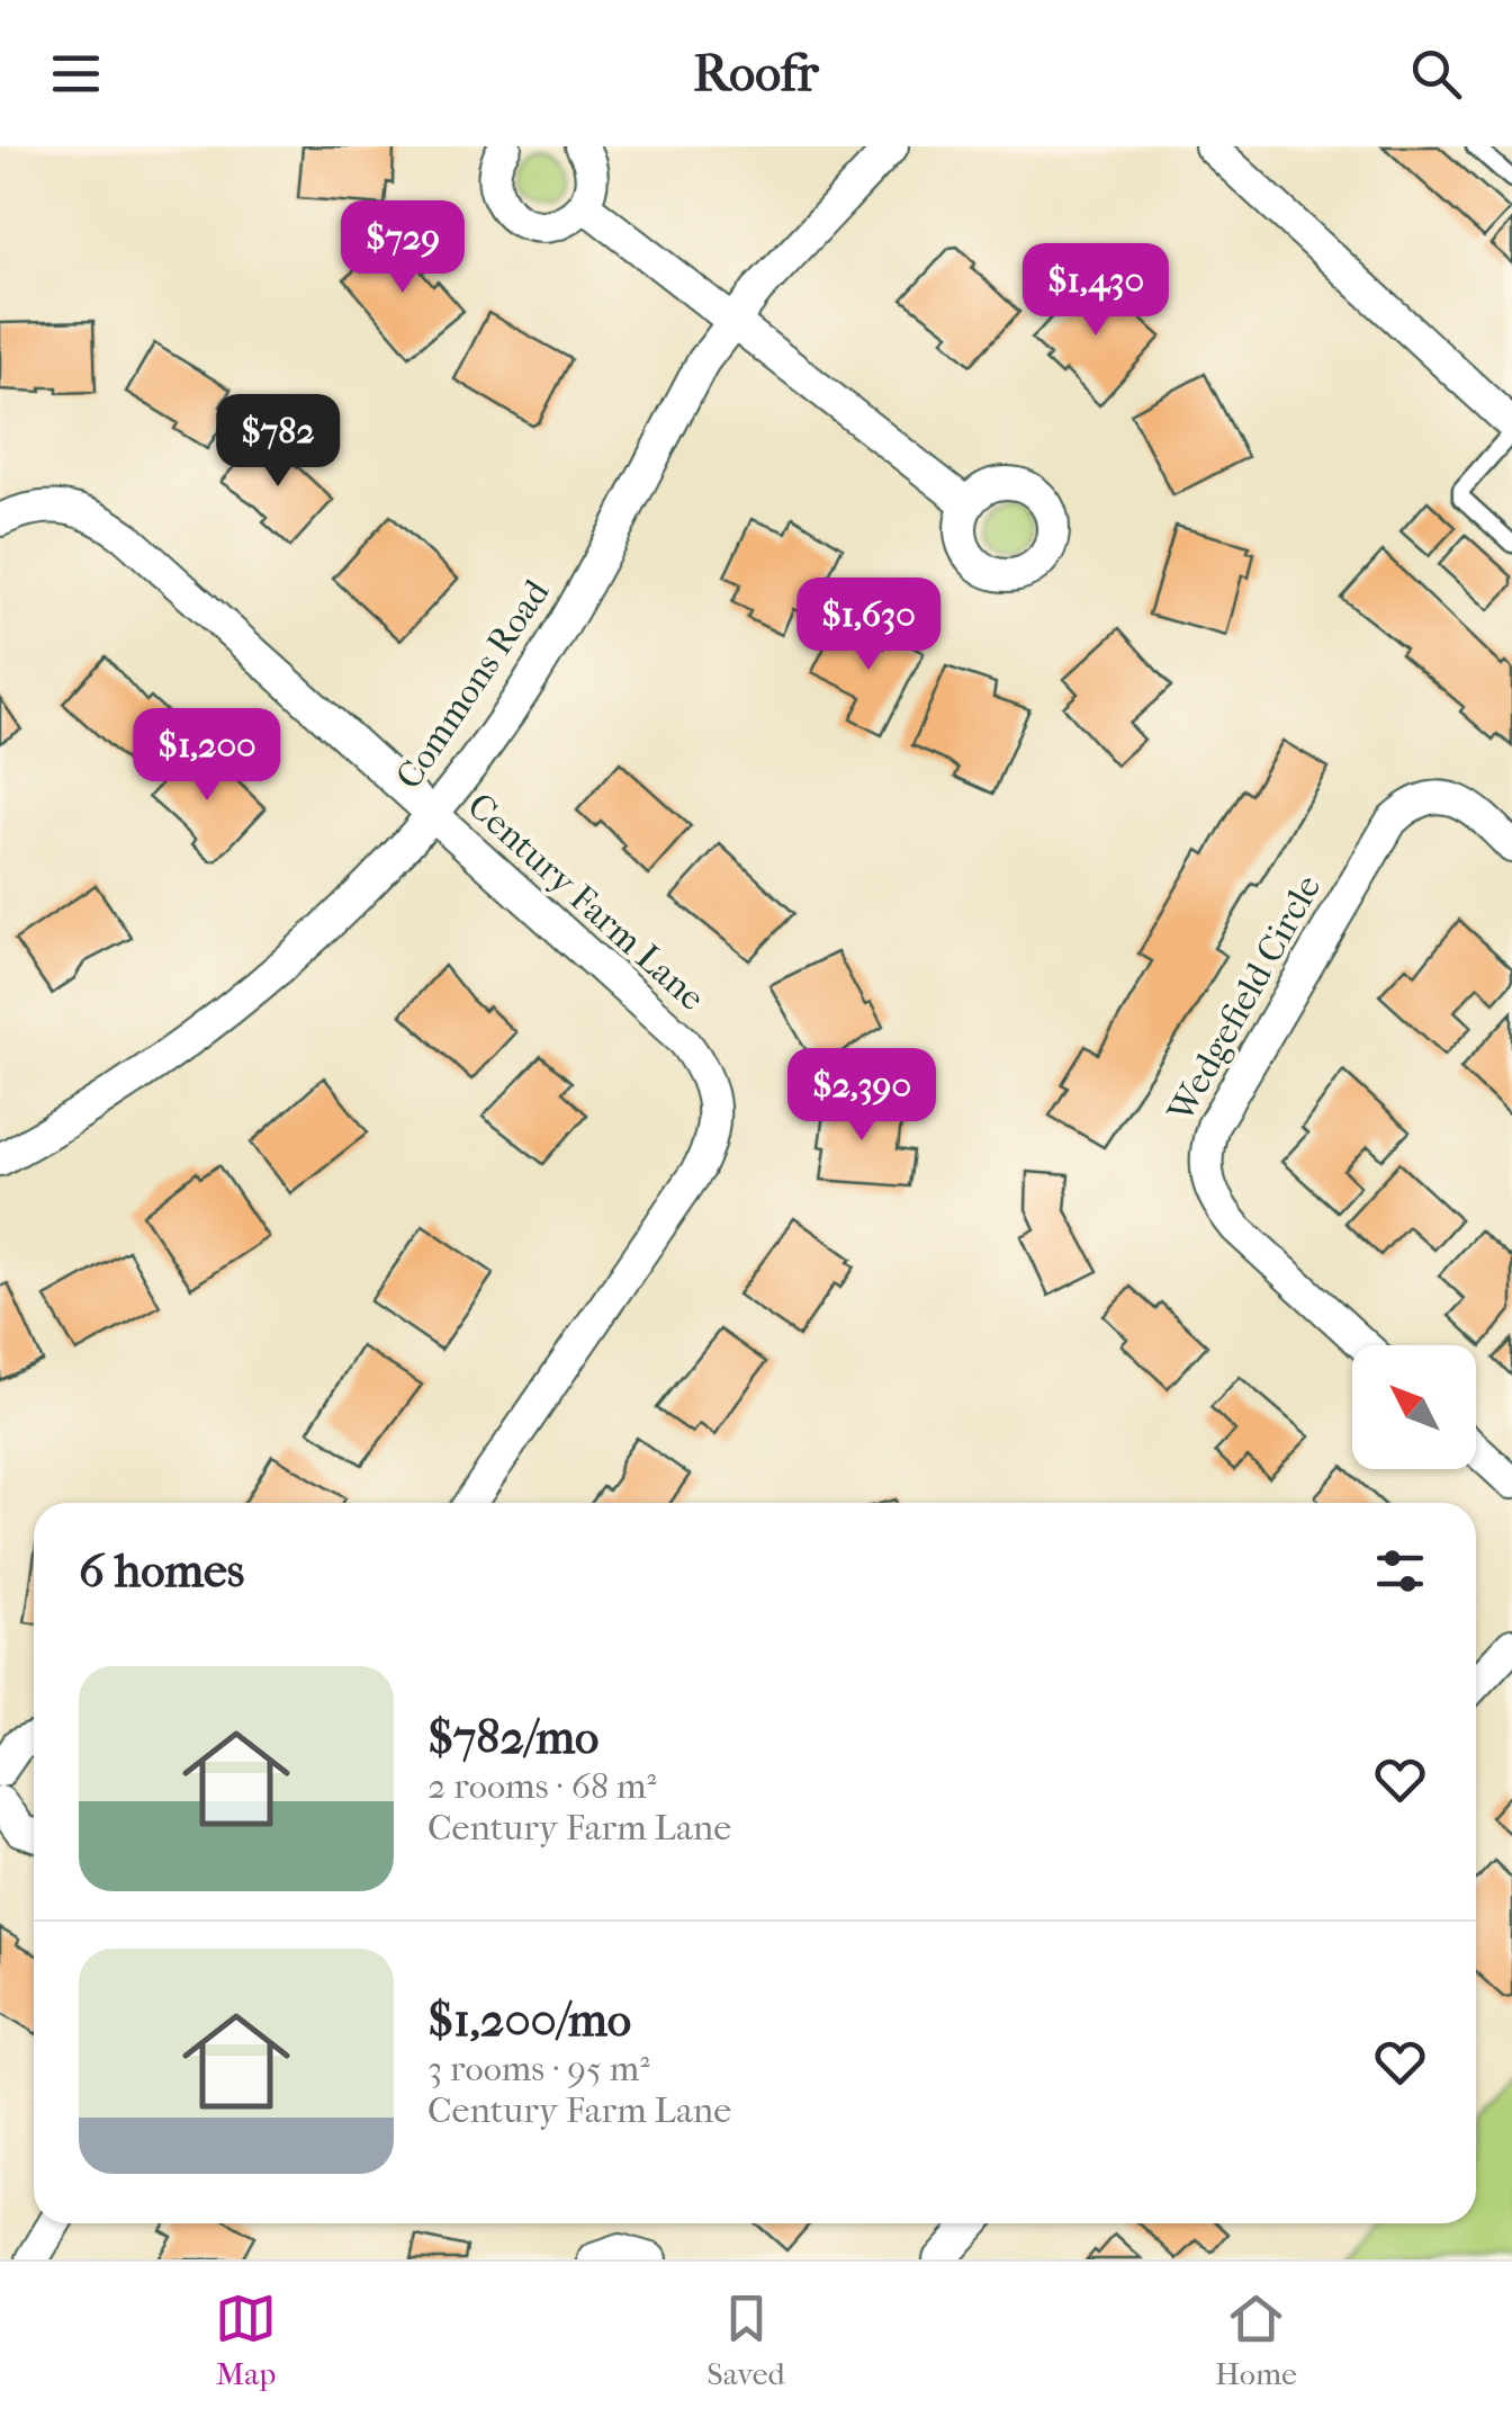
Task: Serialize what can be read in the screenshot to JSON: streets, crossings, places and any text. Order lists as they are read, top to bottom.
{
  "streets": {
    "street": ["Commons Road", "Century Farm Lane", "Wedgefield Circle"]
  },
  "crossings": [
    ["Commons Road", "Century Farm Lane"]
  ],
  "north": "top left",
  "page": {
    "header": "Roofr",
    "price": [
      "$729",
      "$1,430",
      "$782",
      "$1,630",
      "$1,200",
      "$2,390"
    ],
    "heading": "6 homes",
    "list": [
      {
        "name": "$782/mo",
        "note": "2 rooms · 68 m² · Century Farm Lane"
      },
      {
        "name": "$1,200/mo",
        "note": "3 rooms · 95 m² · Century Farm Lane"
      }
    ],
    "tabs": ["Map", "Saved", "Home"]
  }
}
